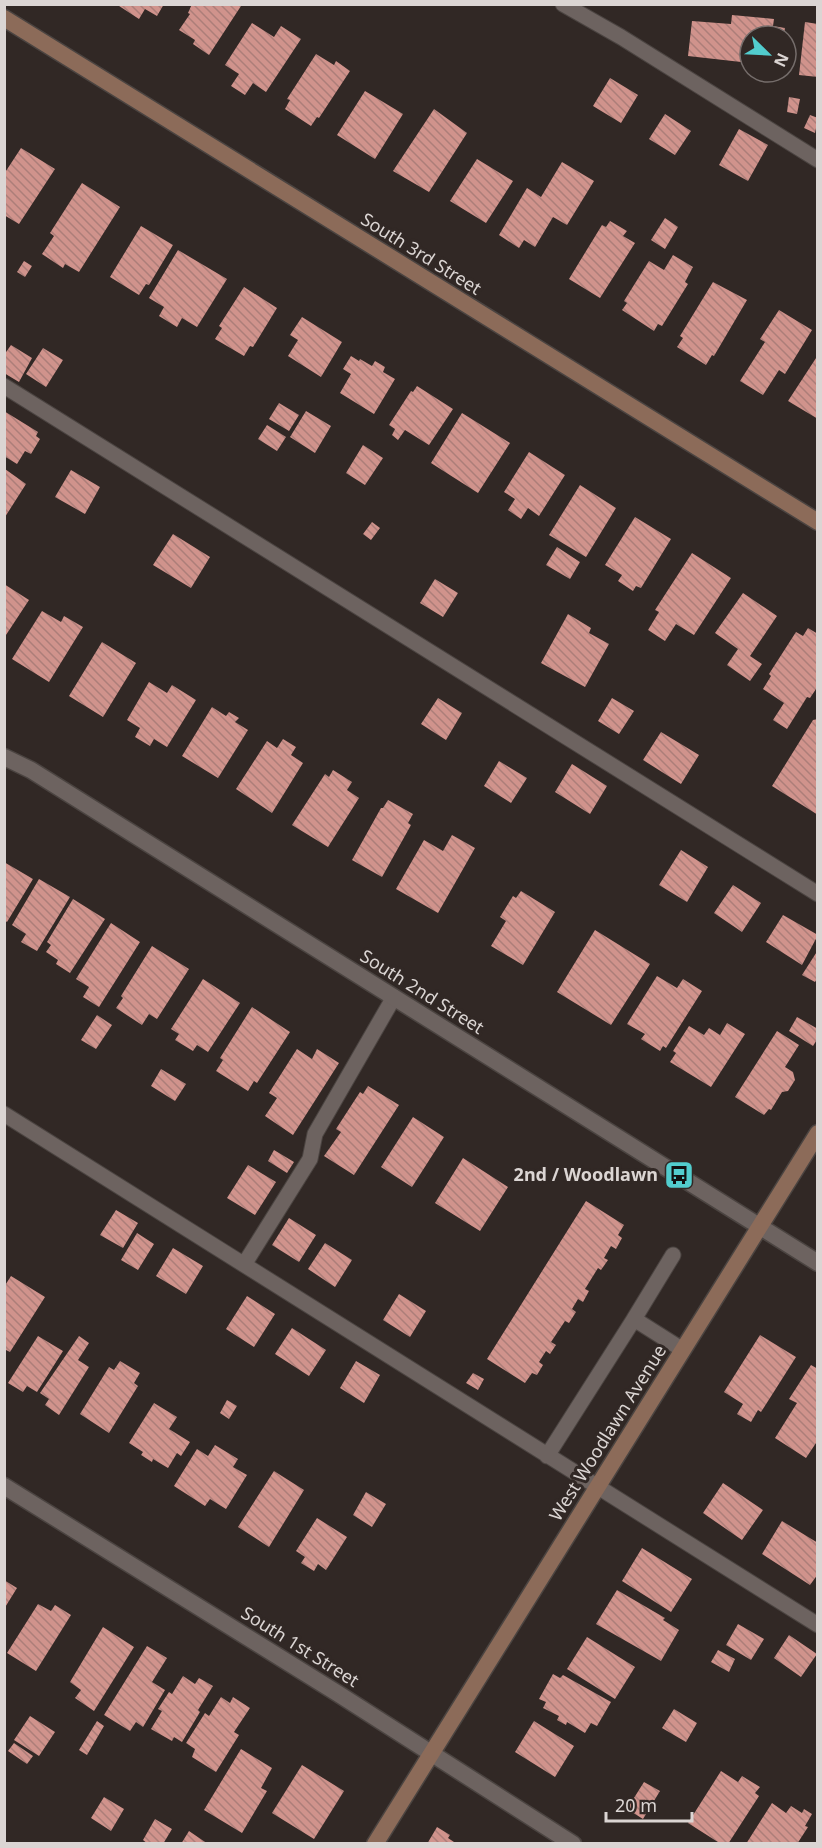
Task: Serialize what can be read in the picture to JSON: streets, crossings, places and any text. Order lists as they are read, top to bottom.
{
  "streets": {
    "main road": ["South 3rd Street", "West Woodlawn Avenue"],
    "street": ["South 2nd Street", "South 1st Street"]
  },
  "crossings": [
    ["South 2nd Street", "West Woodlawn Avenue"],
    ["West Woodlawn Avenue", "South 1st Street"]
  ],
  "places": {
    "bus stop": ["2nd / Woodlawn"]
  },
  "scale_bar": "20 m",
  "north": "bottom right"
}
